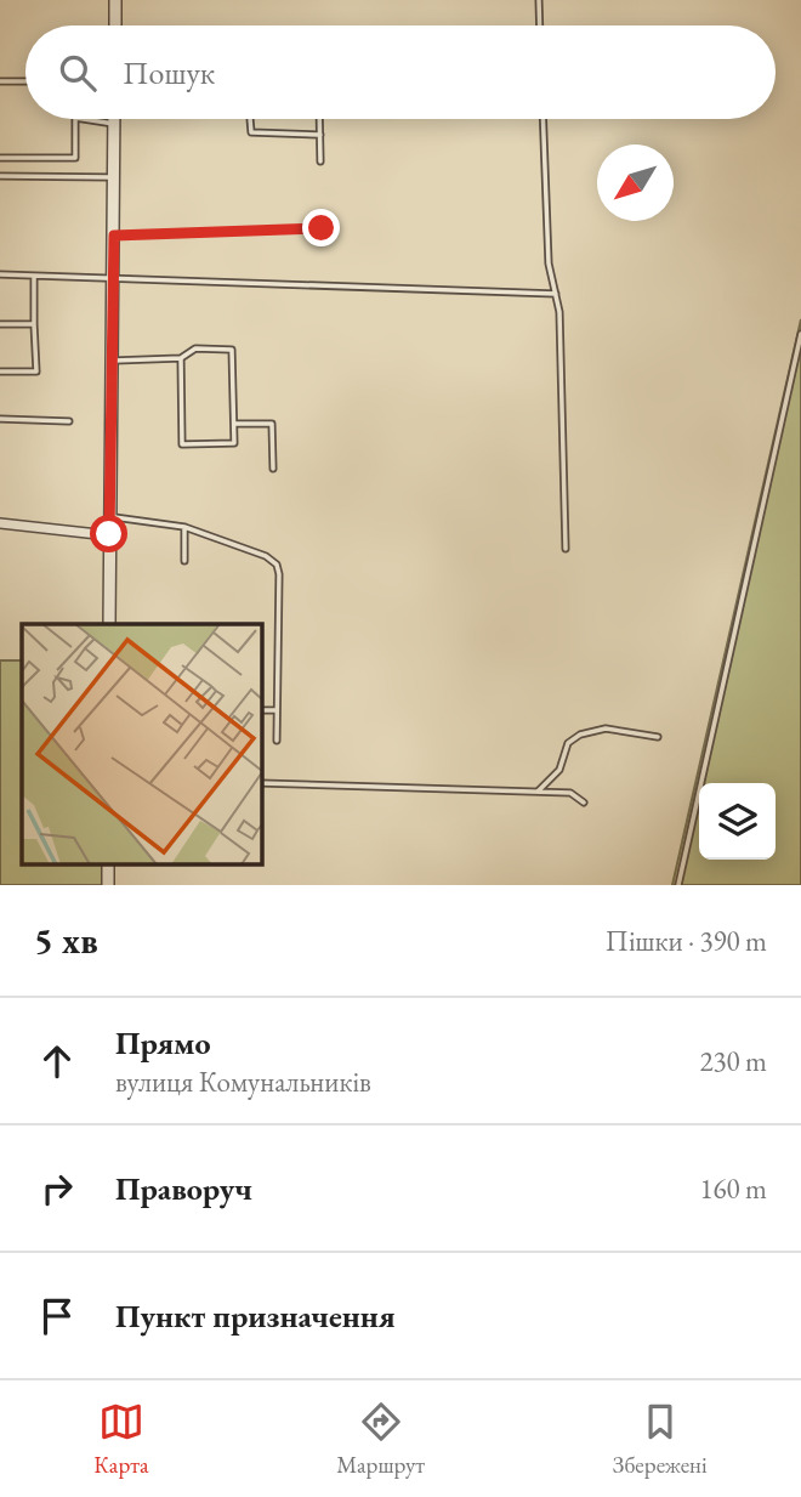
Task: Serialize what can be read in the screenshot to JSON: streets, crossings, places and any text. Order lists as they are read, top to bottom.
{
  "north": "bottom left",
  "page": {
    "search": "Пошук",
    "heading": ["5 хв", "Пішки · 390 m"],
    "list": [
      ["Прямо", "вулиця Комунальників", "230 m"],
      ["Праворуч", "160 m"],
      "Пункт призначення"
    ],
    "nav": ["Карта", "Маршрут", "Збережені"]
  }
}
